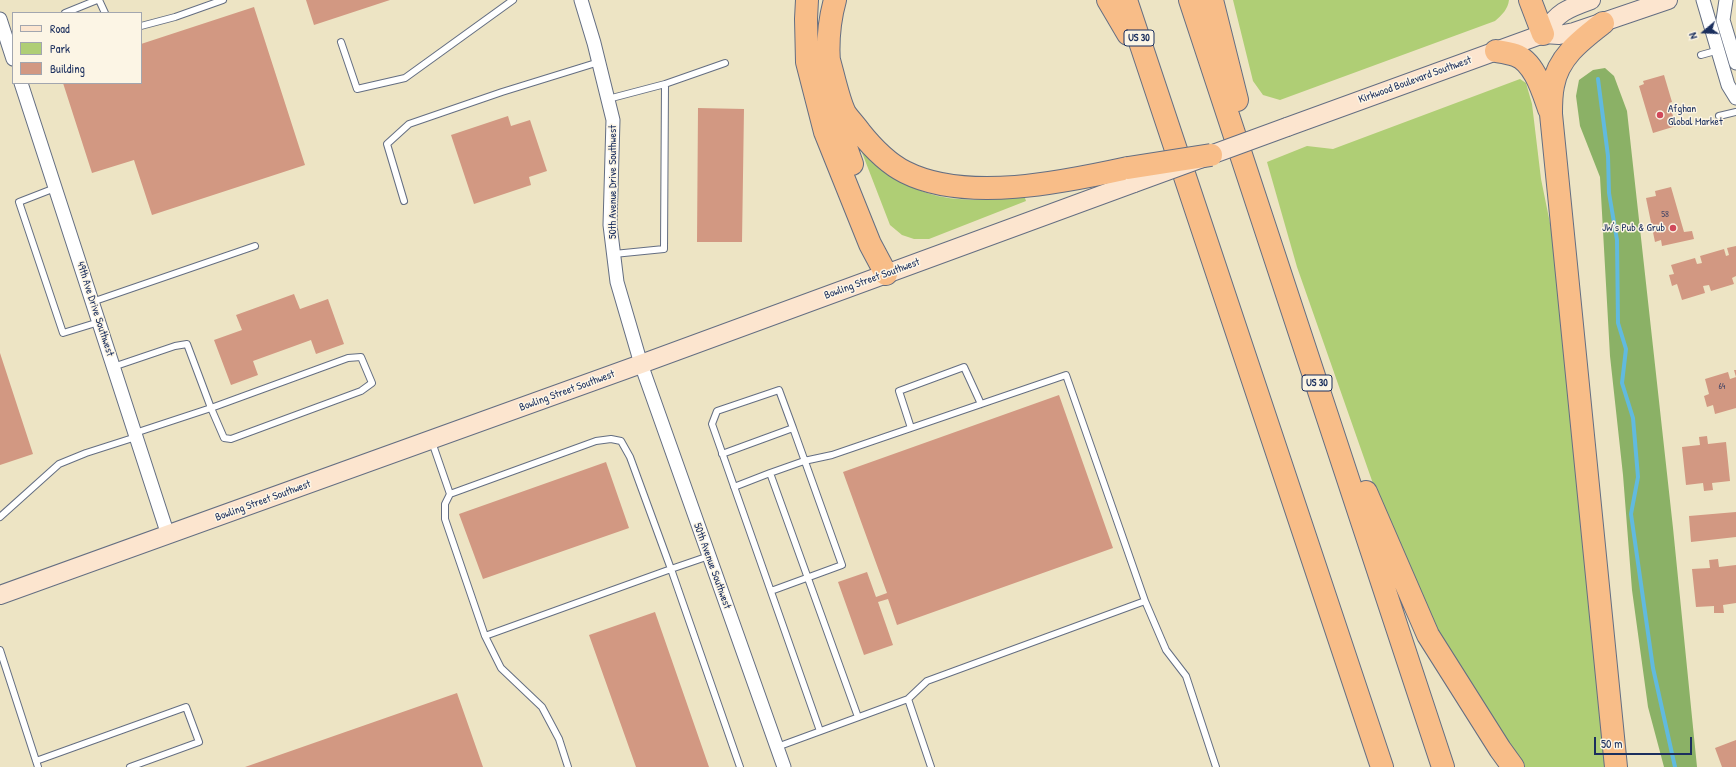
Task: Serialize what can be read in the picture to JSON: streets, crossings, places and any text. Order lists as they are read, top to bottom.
{
  "streets": {
    "highway": ["US 30"],
    "main road": ["Kirkwood Boulevard Southwest", "Bowling Street Southwest"],
    "street": ["50th Avenue Drive Southwest", "49th Ave Drive Southwest", "50th Avenue Southwest"]
  },
  "crossings": [
    ["50th Avenue Drive Southwest", "Bowling Street Southwest"],
    ["50th Avenue Drive Southwest", "50th Avenue Southwest"],
    ["Bowling Street Southwest", "49th Ave Drive Southwest"],
    ["Bowling Street Southwest", "50th Avenue Southwest"]
  ],
  "places": ["Afghan Global Market", "JW's Pub & Grub"],
  "house_numbers": ["58", "64"],
  "legend": ["Road", "Park", "Building"],
  "scale_bar": "50 m",
  "north": "left"
}
